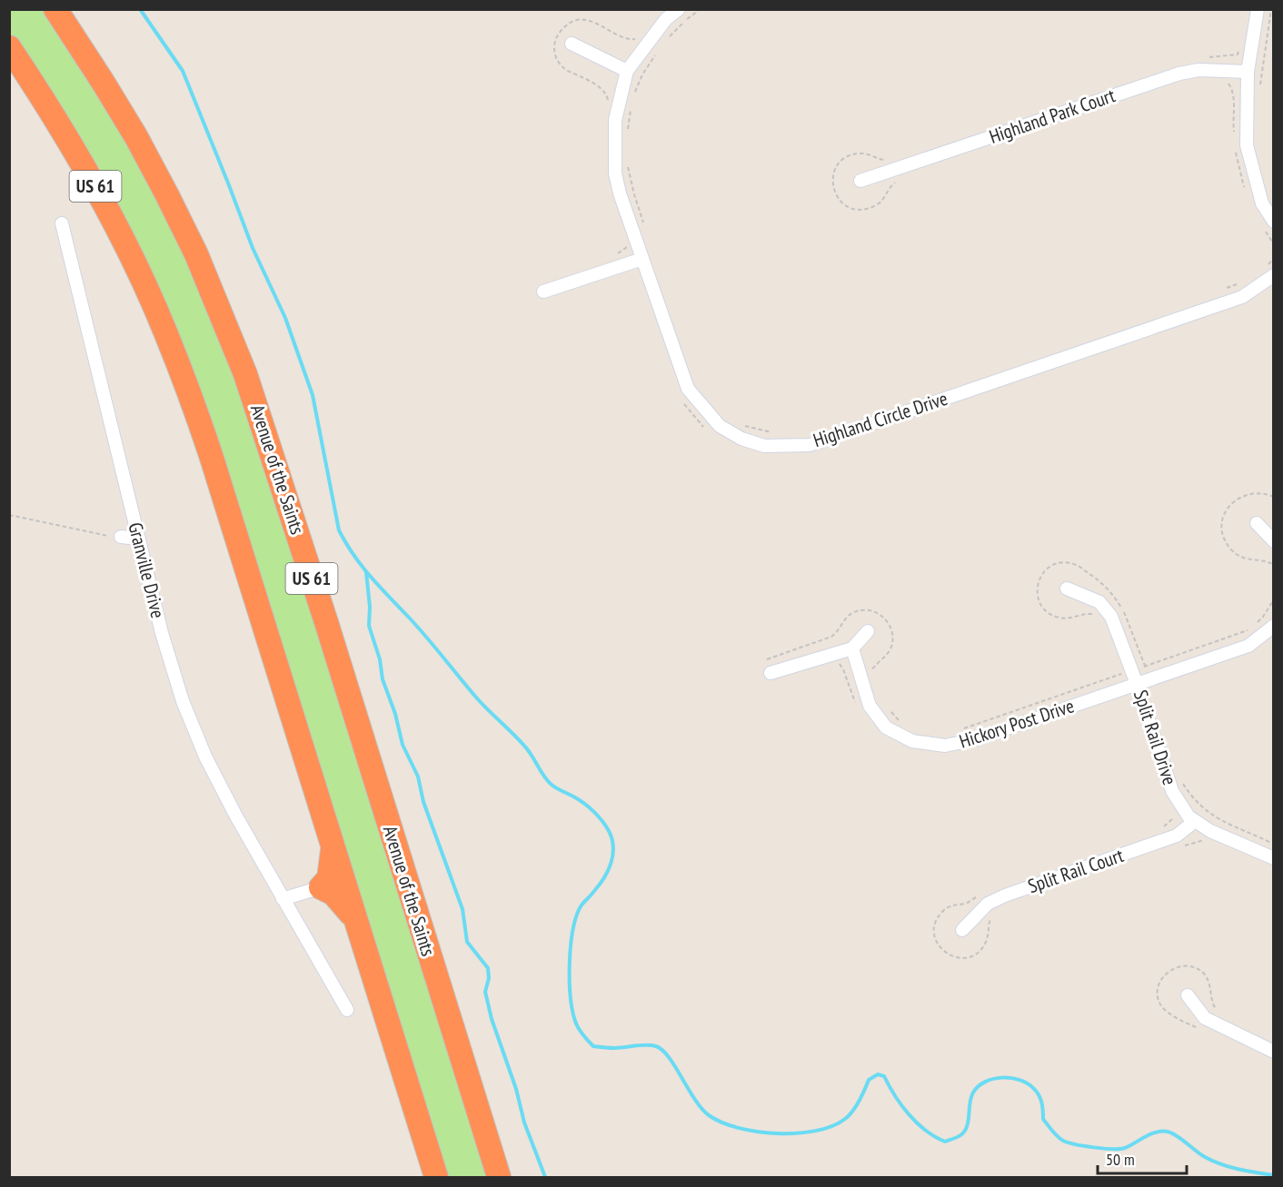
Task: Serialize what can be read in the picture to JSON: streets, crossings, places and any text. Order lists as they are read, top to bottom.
{
  "streets": {
    "highway": ["US 61", "Avenue of the Saints"],
    "street": [
      "Highland Park Court",
      "Highland Circle Drive",
      "Granville Drive",
      "Hickory Post Drive",
      "Split Rail Drive",
      "Split Rail Court"
    ]
  },
  "crossings": [
    ["Hickory Post Drive", "Split Rail Drive"],
    ["Split Rail Drive", "Split Rail Court"]
  ],
  "scale_bar": "50 m"
}
